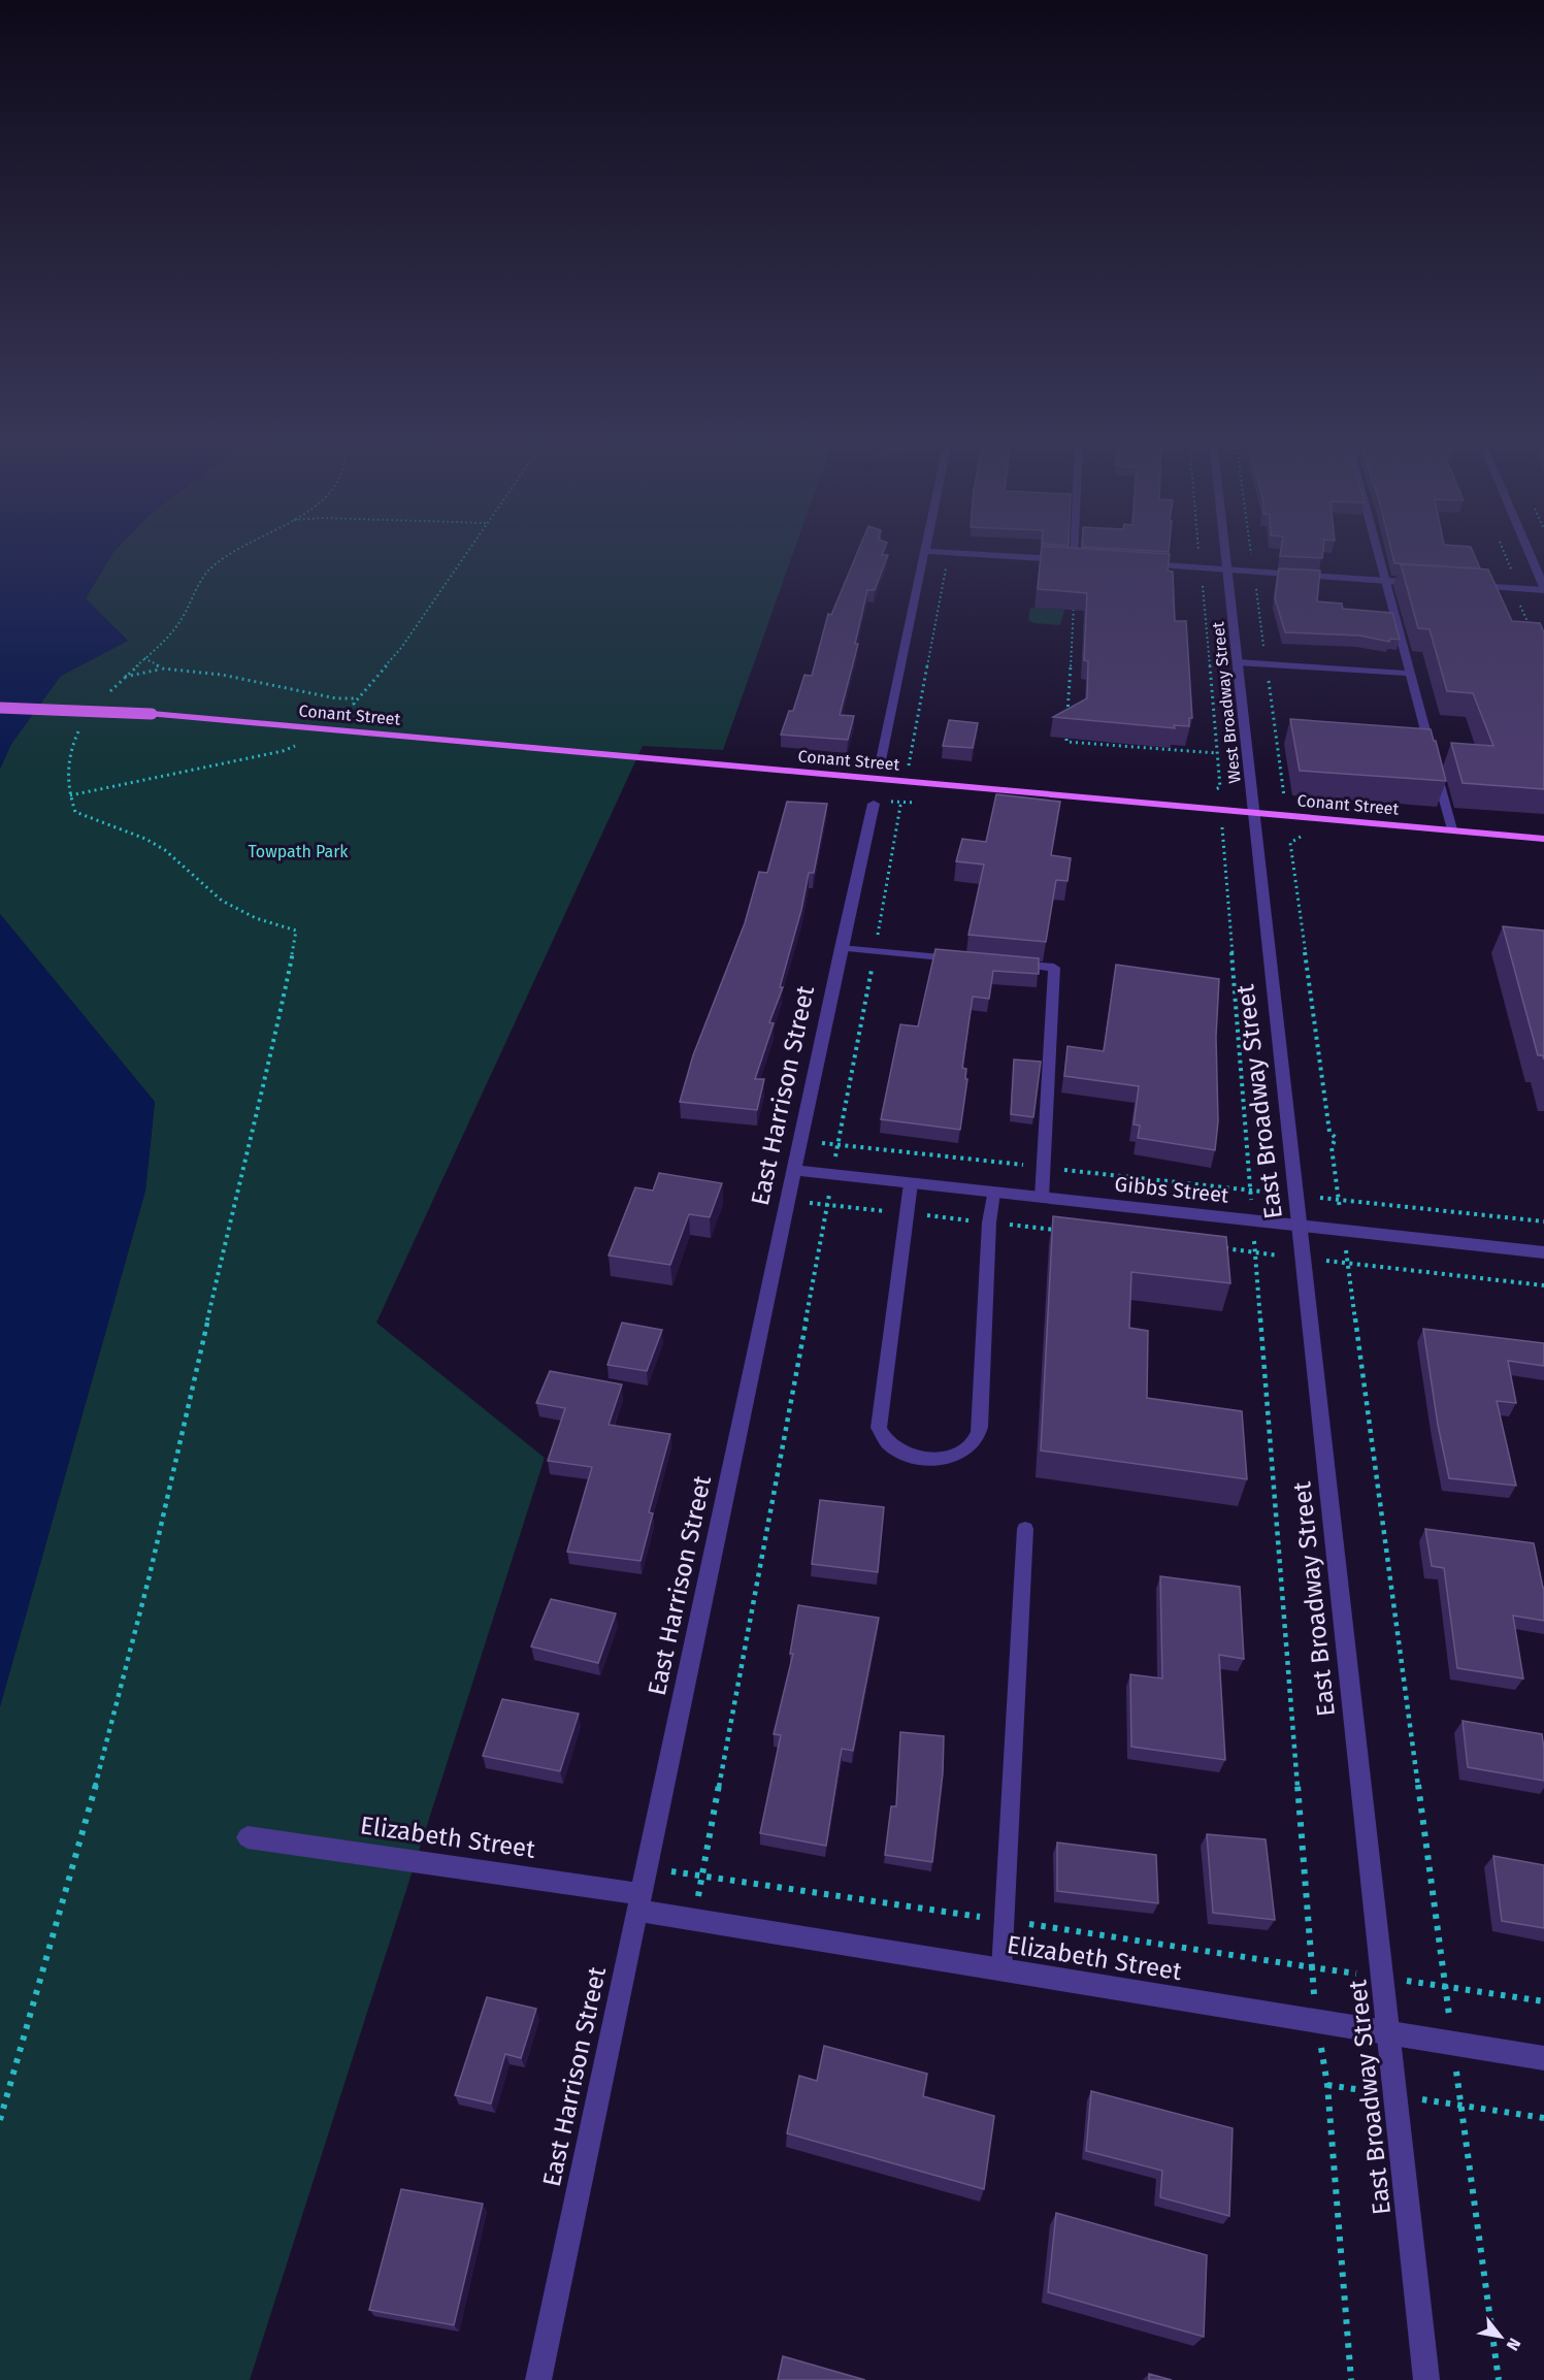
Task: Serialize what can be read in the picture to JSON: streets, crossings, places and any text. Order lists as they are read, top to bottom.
{
  "streets": {
    "main road": ["Conant Street"],
    "street": [
      "West Broadway Street",
      "East Harrison Street",
      "East Broadway Street",
      "Gibbs Street",
      "Elizabeth Street"
    ]
  },
  "crossings": [
    ["West Broadway Street", "Conant Street"],
    ["West Broadway Street", "East Broadway Street"],
    ["Conant Street", "East Broadway Street"],
    ["East Harrison Street", "Gibbs Street"],
    ["East Harrison Street", "Elizabeth Street"],
    ["East Broadway Street", "Gibbs Street"],
    ["East Broadway Street", "Elizabeth Street"]
  ],
  "parks": ["Towpath Park"],
  "north": "bottom right"
}
